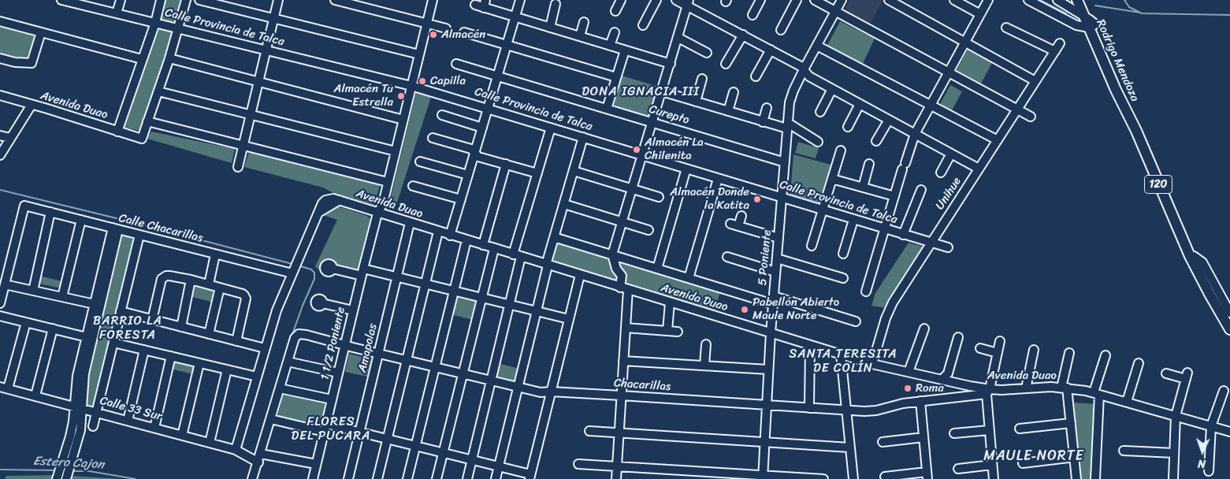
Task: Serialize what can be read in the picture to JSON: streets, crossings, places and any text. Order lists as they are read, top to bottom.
{
  "streets": {
    "main road": ["Rodrigo Mendoza", "120"],
    "street": [
      "Calle Provincia de Talca",
      "Avenida Duao",
      "Curepto",
      "Unihue",
      "Calle Chacarillas",
      "5 Poniente",
      "1 1/2 Poniente",
      "Amapolas",
      "Chacarillas",
      "Calle 33 Sur"
    ]
  },
  "crossings": [
    ["Calle Provincia de Talca", "Unihue"],
    ["Calle Provincia de Talca", "5 Poniente"],
    ["Calle Provincia de Talca", "1 1/2 Poniente"],
    ["Avenida Duao", "Unihue"],
    ["Avenida Duao", "Calle Chacarillas"],
    ["Avenida Duao", "5 Poniente"],
    ["Avenida Duao", "1 1/2 Poniente"],
    ["Avenida Duao", "Amapolas"],
    ["Avenida Duao", "Chacarillas"],
    ["Curepto", "5 Poniente"],
    ["5 Poniente", "Chacarillas"],
    ["1 1/2 Poniente", "Chacarillas"],
    ["Amapolas", "Chacarillas"]
  ],
  "districts": [
    "DONA IGNACIA III",
    "BARRIO LA FORESTA",
    "SANTA TERESITA DE COLÍN",
    "FLORES DEL PUCARA",
    "MAULE NORTE"
  ],
  "water": ["Estero Cajon"],
  "places": [
    "Almacén",
    "Capilla",
    "Almacén Tu Estrella",
    "Almacén La Chilenita",
    "Almacén Donde la Katita",
    "Pabellón Abierto Maule Norte",
    "Roma"
  ],
  "north": "bottom"
}
